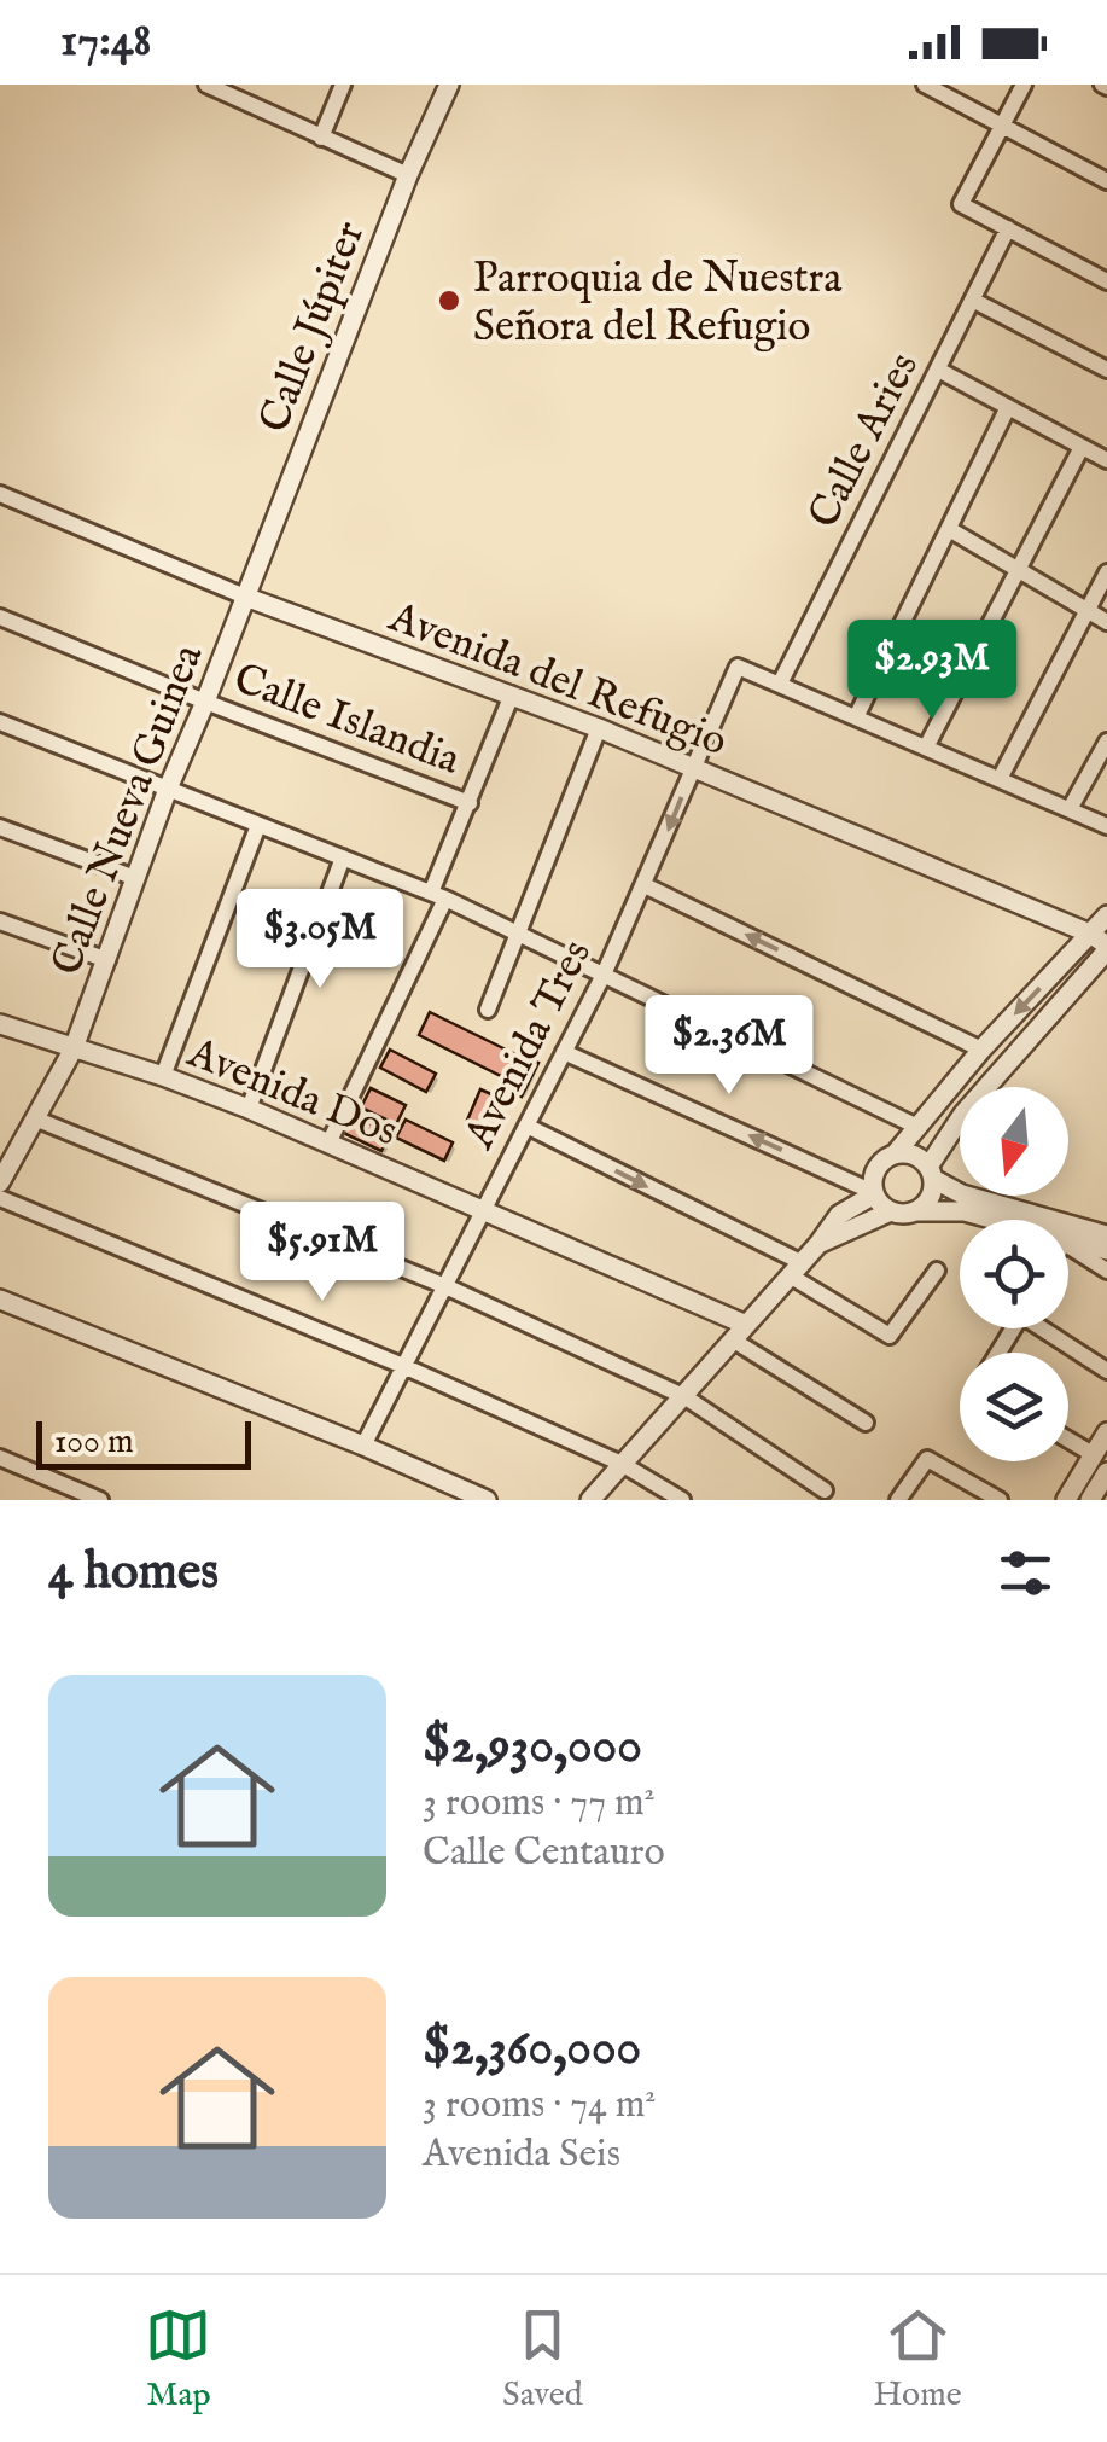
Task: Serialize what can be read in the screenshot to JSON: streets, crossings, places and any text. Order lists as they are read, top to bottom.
{
  "streets": {
    "street": [
      "Calle Júpiter",
      "Calle Aries",
      "Avenida del Refugio",
      "Calle Islandia",
      "Calle Nueva Guinea",
      "Avenida Tres",
      "Avenida Dos"
    ]
  },
  "crossings": [
    ["Calle Júpiter", "Avenida del Refugio"],
    ["Calle Júpiter", "Calle Nueva Guinea"],
    ["Calle Aries", "Avenida Tres"],
    ["Avenida del Refugio", "Calle Nueva Guinea"],
    ["Avenida del Refugio", "Avenida Tres"],
    ["Calle Islandia", "Calle Nueva Guinea"],
    ["Calle Nueva Guinea", "Avenida Dos"],
    ["Avenida Tres", "Avenida Dos"]
  ],
  "places": ["Parroquia de Nuestra Señora del Refugio"],
  "scale_bar": "100 m",
  "north": "bottom",
  "page": {
    "status": "17:48",
    "price": [
      "$2.93M",
      "$3.05M",
      "$2.36M",
      "$5.91M"
    ],
    "scale": "100 m",
    "heading": "4 homes",
    "list": [
      {
        "name": "$2,930,000",
        "note": "3 rooms · 77 m² · Calle Centauro"
      },
      {
        "name": "$2,360,000",
        "note": "3 rooms · 74 m² · Avenida Seis"
      }
    ],
    "tabs": ["Map", "Saved", "Home"]
  }
}
